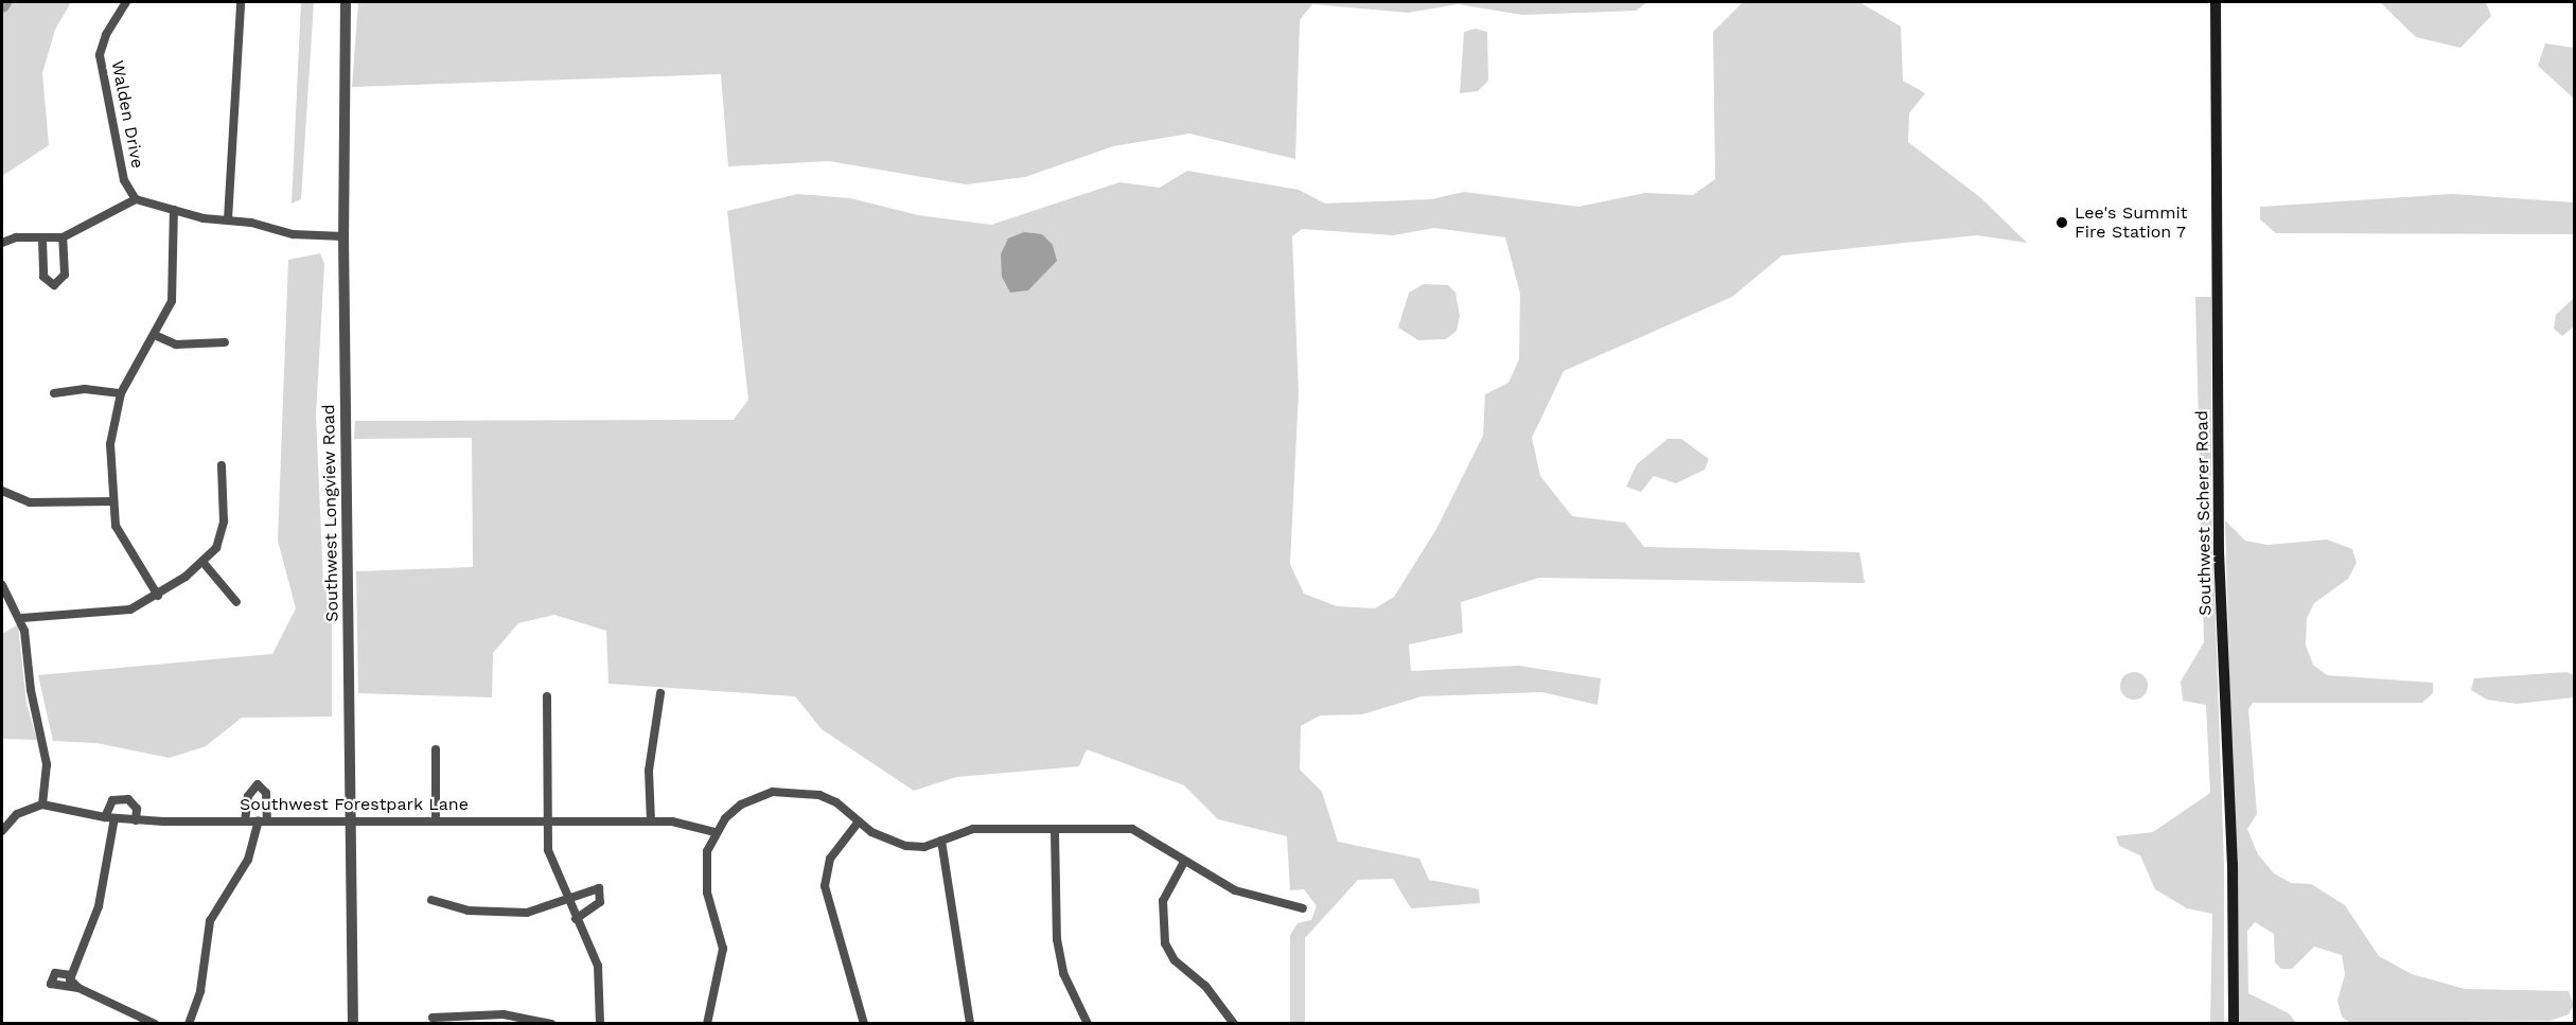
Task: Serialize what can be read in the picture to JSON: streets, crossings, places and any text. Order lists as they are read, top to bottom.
{
  "streets": {
    "main road": ["Southwest Scherer Road"],
    "street": ["Walden Drive", "Southwest Longview Road", "Southwest Forestpark Lane"]
  },
  "crossings": [
    ["Southwest Longview Road", "Southwest Forestpark Lane"]
  ],
  "places": ["Lee's Summit Fire Station 7"]
}
